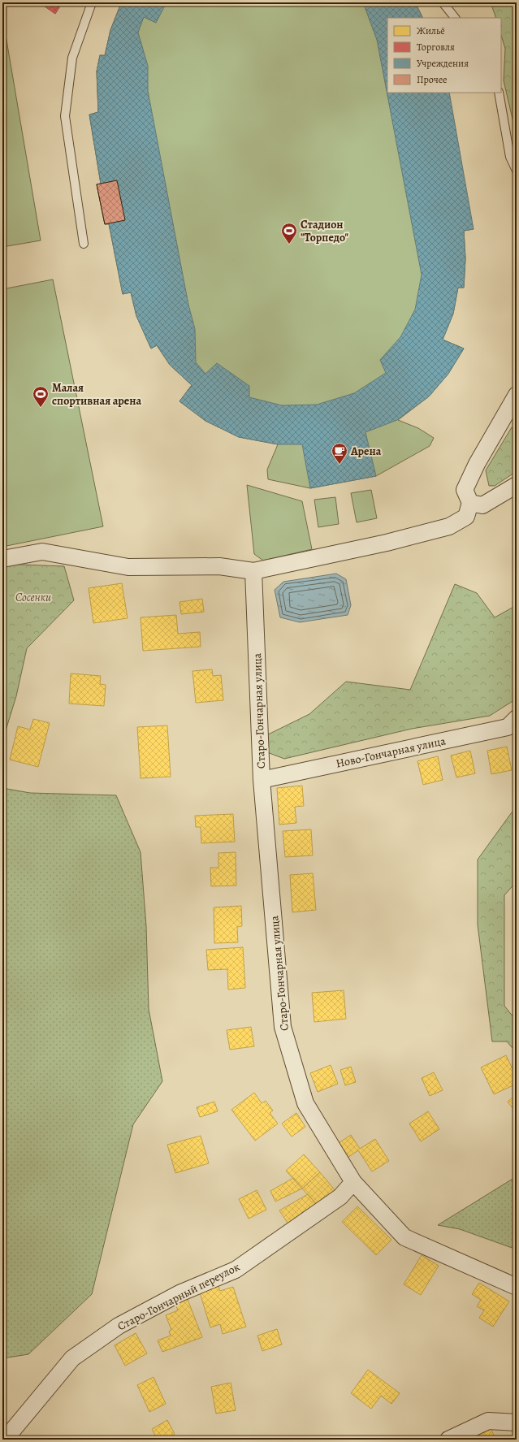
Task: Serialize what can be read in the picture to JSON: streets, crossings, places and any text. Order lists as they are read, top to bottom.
{
  "streets": {
    "street": ["Старо-Гончарная улица", "Ново-Гончарная улица", "Старо-Гончарный переулок"]
  },
  "crossings": [
    ["Старо-Гончарная улица", "Ново-Гончарная улица"],
    ["Старо-Гончарная улица", "Старо-Гончарный переулок"]
  ],
  "parks": ["Сосенки"],
  "places": {
    "sports": ["Стадион \"Торпедо\"", "Малая спортивная арена"],
    "cafe": ["Арена"]
  },
  "legend": [
    "Жильё",
    "Торговля",
    "Учреждения",
    "Прочее"
  ]
}
